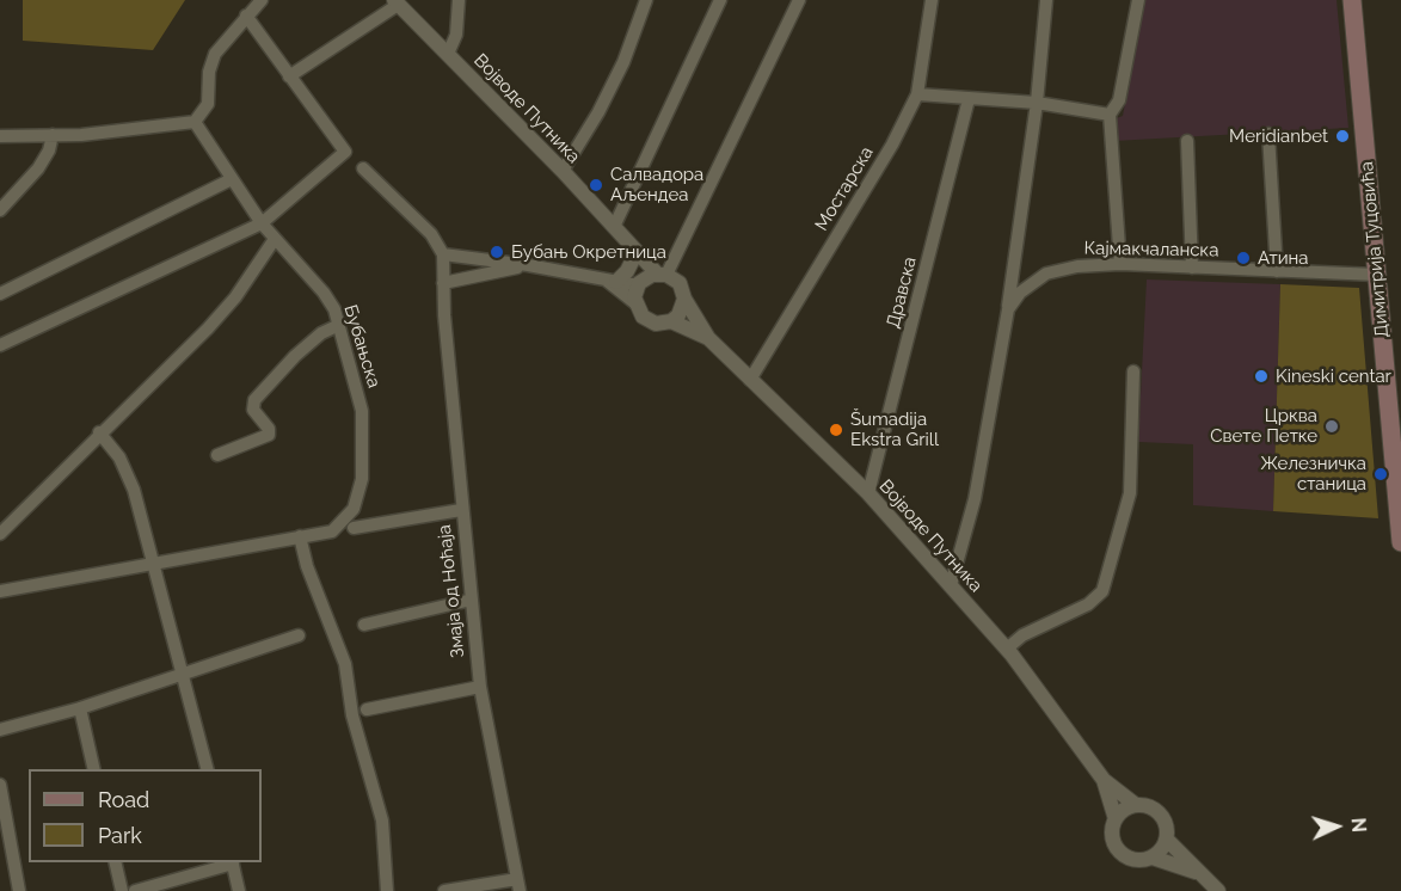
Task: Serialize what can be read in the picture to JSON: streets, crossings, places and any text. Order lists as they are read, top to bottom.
{
  "streets": {
    "main road": ["Димитрија Туцовића"],
    "street": [
      "Војводе Путника",
      "Мостарска",
      "Кајмакчаланска",
      "Дравска",
      "Бубањска",
      "Змаја од Ноћаја"
    ]
  },
  "crossings": [
    ["Војводе Путника", "Мостарска"],
    ["Војводе Путника", "Дравска"],
    ["Кајмакчаланска", "Димитрија Туцовића"]
  ],
  "places": [
    "Meridianbet",
    "Салвадора Аљендеа",
    "Бубањ Окретница",
    "Атина",
    "Kineski centar",
    "Црква Свете Петке",
    "Šumadija Ekstra Grill",
    "Железничка станица"
  ],
  "legend": ["Road", "Park"],
  "north": "right"
}
